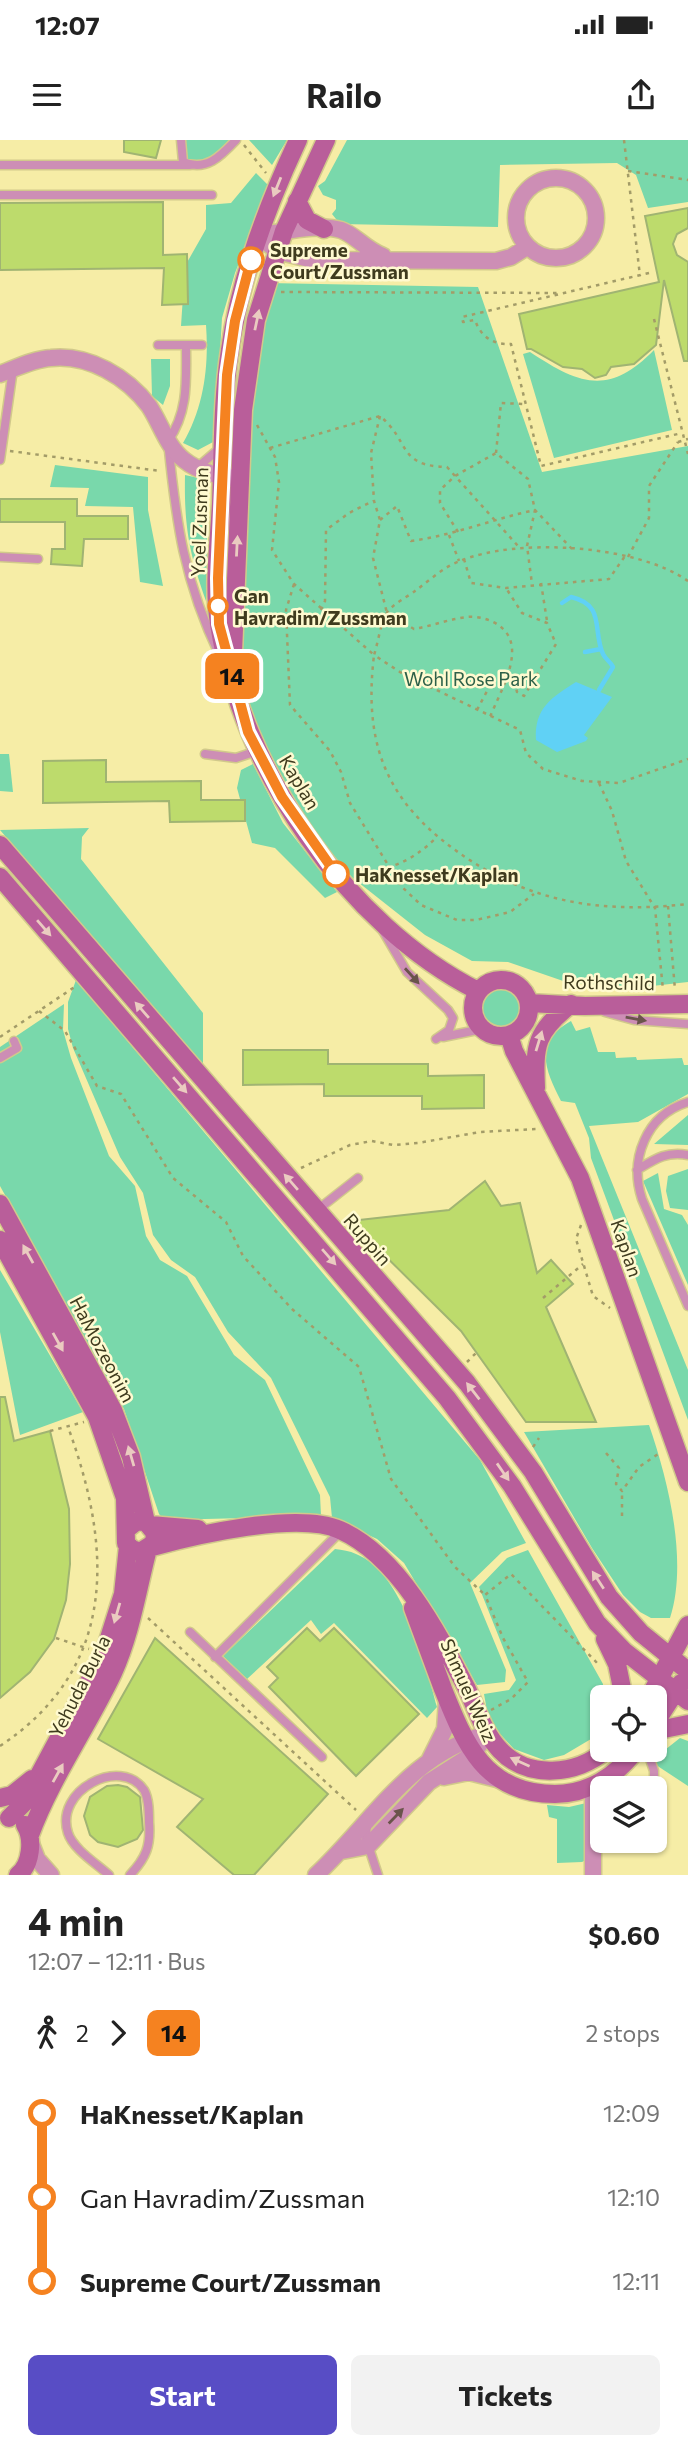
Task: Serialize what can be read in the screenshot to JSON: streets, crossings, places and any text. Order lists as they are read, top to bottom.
{
  "streets": {
    "street": [
      "Yoel Zusman",
      "Kaplan",
      "Rothschild",
      "Ruppin",
      "HaMozeonim",
      "Yehuda Burla",
      "Shmuel Weiz"
    ]
  },
  "crossings": [
    ["Yoel Zusman", "Kaplan"],
    ["Kaplan", "Rothschild"],
    ["HaMozeonim", "Yehuda Burla"],
    ["HaMozeonim", "Shmuel Weiz"],
    ["Yehuda Burla", "Shmuel Weiz"]
  ],
  "parks": ["Wohl Rose Park"],
  "places": ["Supreme Court/Zussman", "Gan Havradim/Zussman", "HaKnesset/Kaplan"],
  "lines": ["bus line 14"],
  "page": {
    "status": "12:07",
    "header": "Railo",
    "on_map": "14",
    "heading": ["4 min", "12:07 – 12:11 · Bus", "$0.60"],
    "legs": ["2", "14", "2 stops"],
    "list": [
      {
        "name": "HaKnesset/Kaplan",
        "value": "12:09"
      },
      {
        "name": "Gan Havradim/Zussman",
        "value": "12:10"
      },
      {
        "name": "Supreme Court/Zussman",
        "value": "12:11"
      }
    ],
    "buttons": ["Start", "Tickets"]
  }
}
